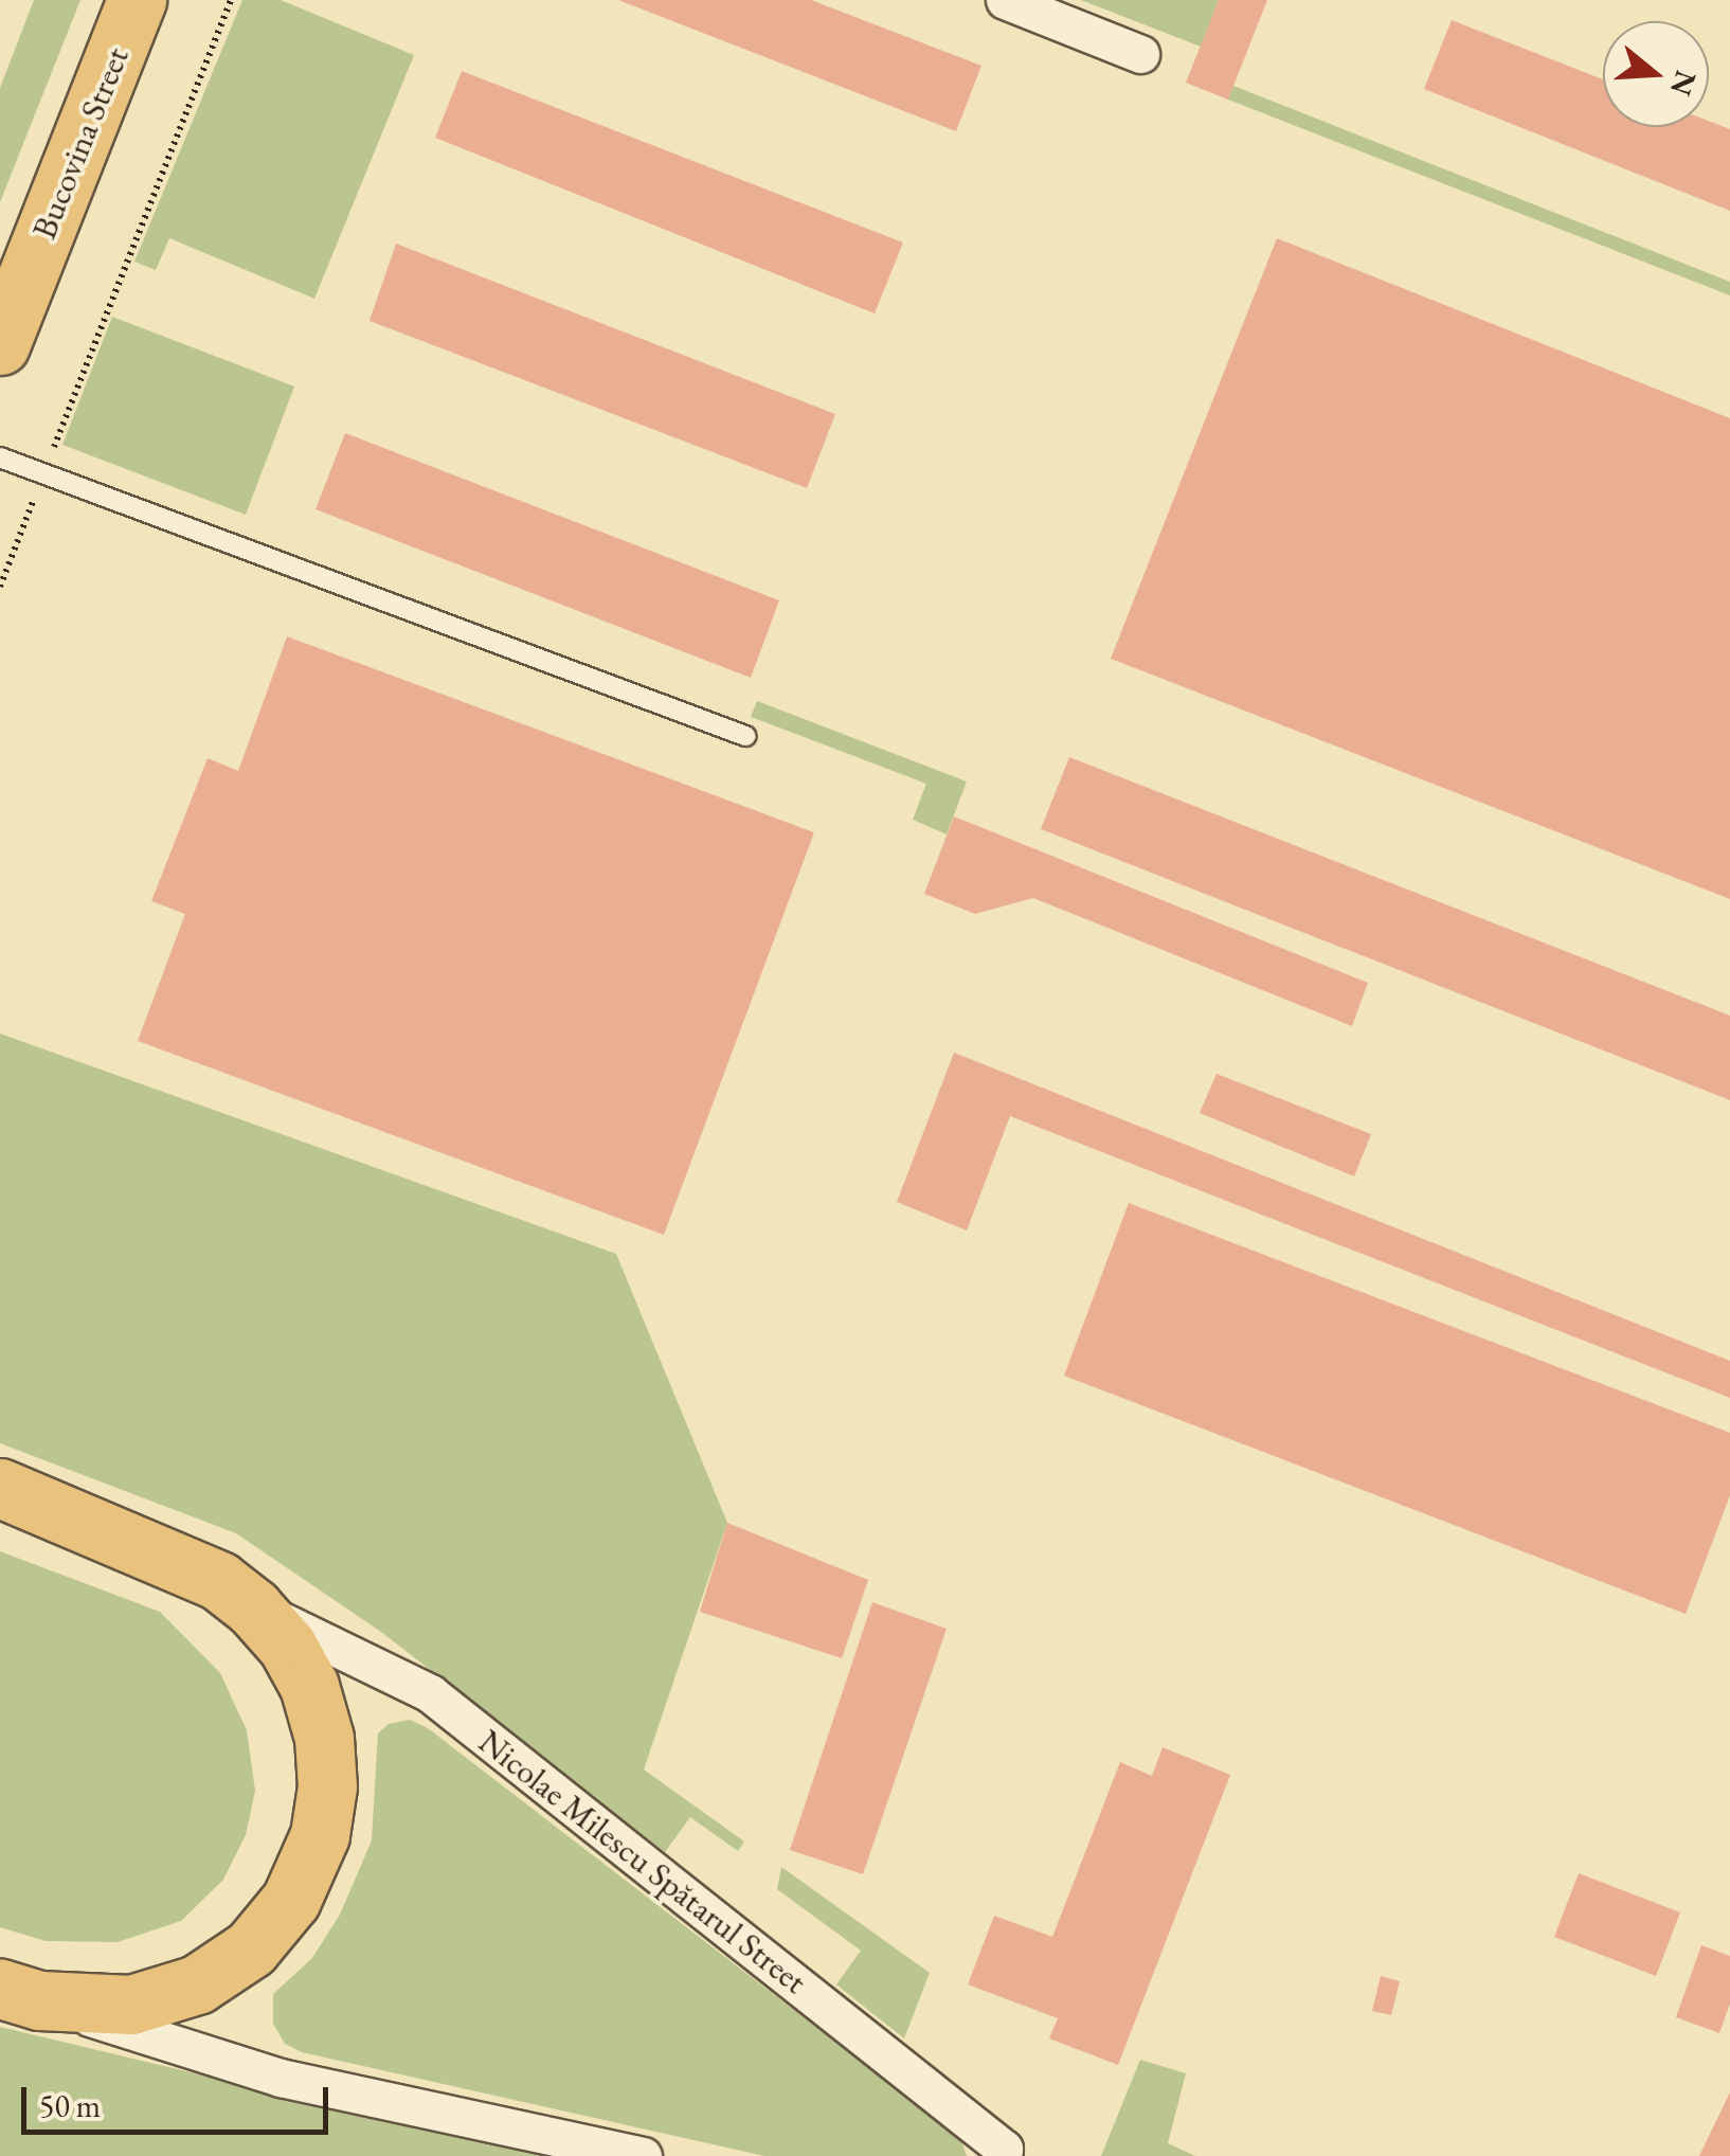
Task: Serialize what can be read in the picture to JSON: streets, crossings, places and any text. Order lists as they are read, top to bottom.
{
  "streets": {
    "main road": ["Bucovina Street", "Nicolae Milescu Spătarul Street"]
  },
  "scale_bar": "50 m",
  "north": "right"
}
